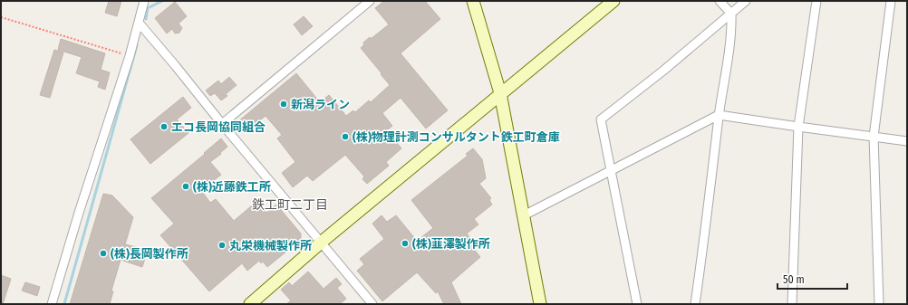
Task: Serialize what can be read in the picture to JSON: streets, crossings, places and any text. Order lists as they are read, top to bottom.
{
  "districts": ["鉄工町二丁目"],
  "places": [
    "新潟ライン",
    "エコ長岡協同組合",
    "(株)物理計測コンサルタント鉄工町倉庫",
    "(株)近藤鉄工所",
    "(株)韮澤製作所",
    "丸栄機械製作所",
    "(株)長岡製作所"
  ],
  "scale_bar": "50 m"
}
